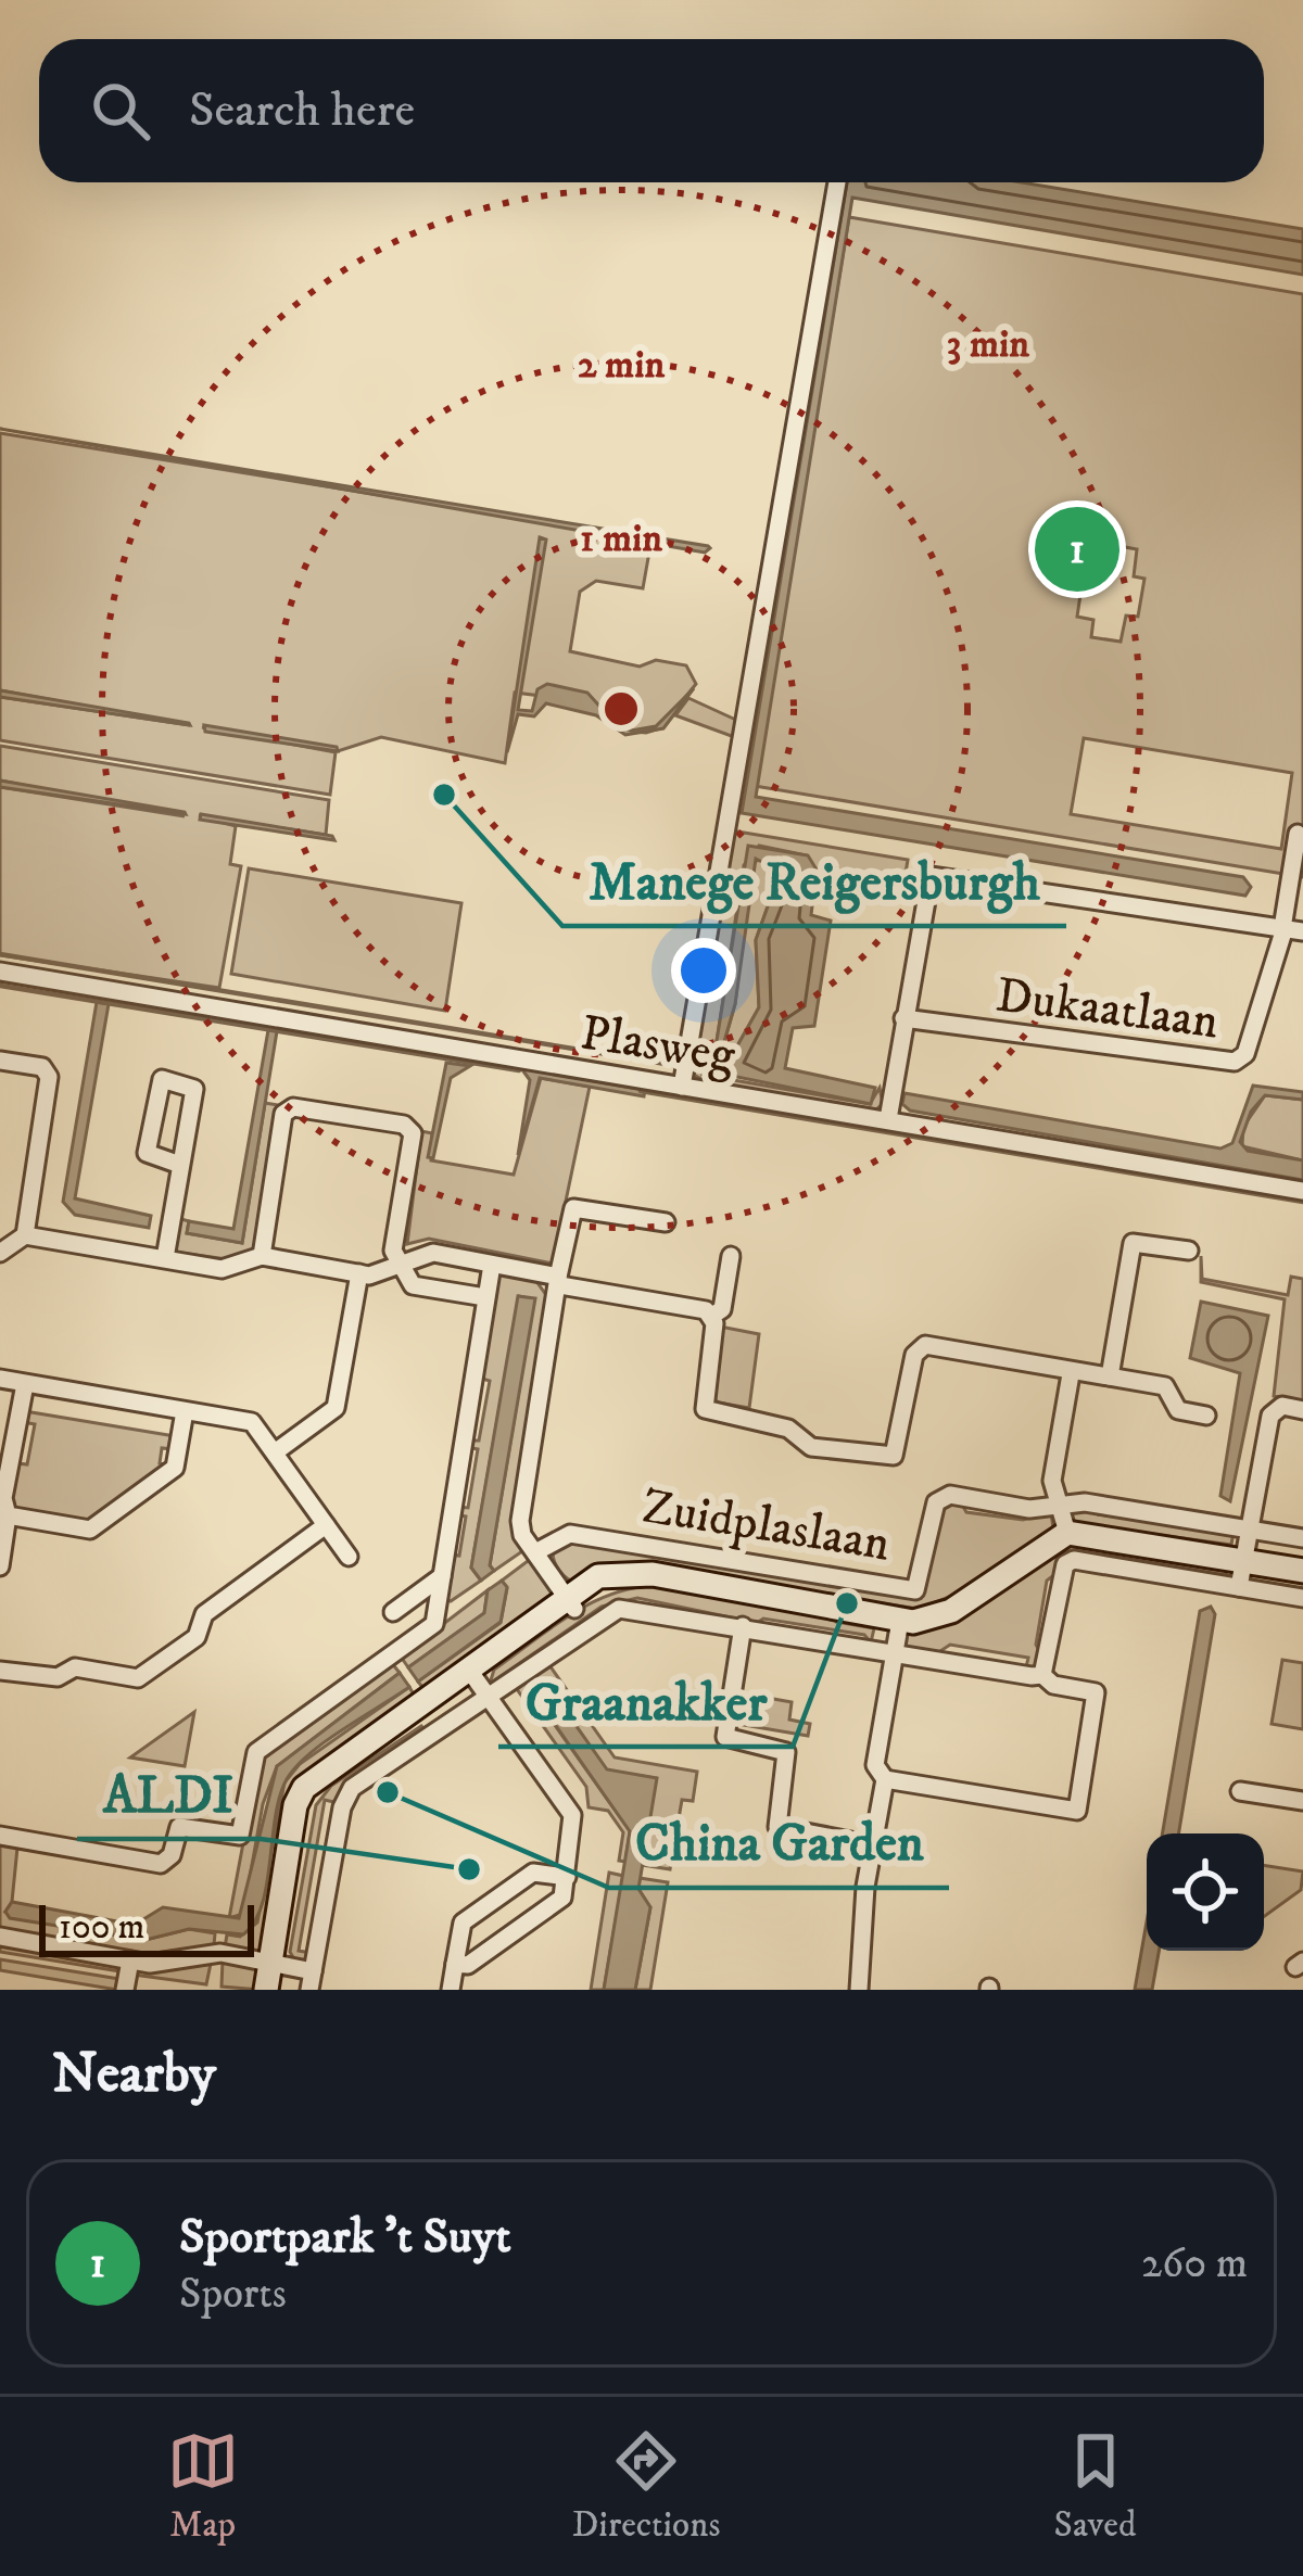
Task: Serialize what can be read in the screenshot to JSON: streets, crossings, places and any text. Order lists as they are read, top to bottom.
{
  "streets": {
    "street": ["Dukaatlaan", "Plasweg", "Zuidplaslaan"]
  },
  "places": [
    "Manege Reigersburgh",
    "Graanakker",
    "China Garden",
    "ALDI"
  ],
  "scale_bar": "100 m",
  "page": {
    "search": "Search here",
    "pins": "1",
    "scale": "100 m",
    "heading": "Nearby",
    "list": [
      {
        "mark": "1",
        "name": "Sportpark 't Suyt",
        "note": "Sports",
        "value": "260 m"
      }
    ],
    "nav": ["Map", "Directions", "Saved"]
  },
  "rings": ["3 min", "2 min", "1 min"]
}
